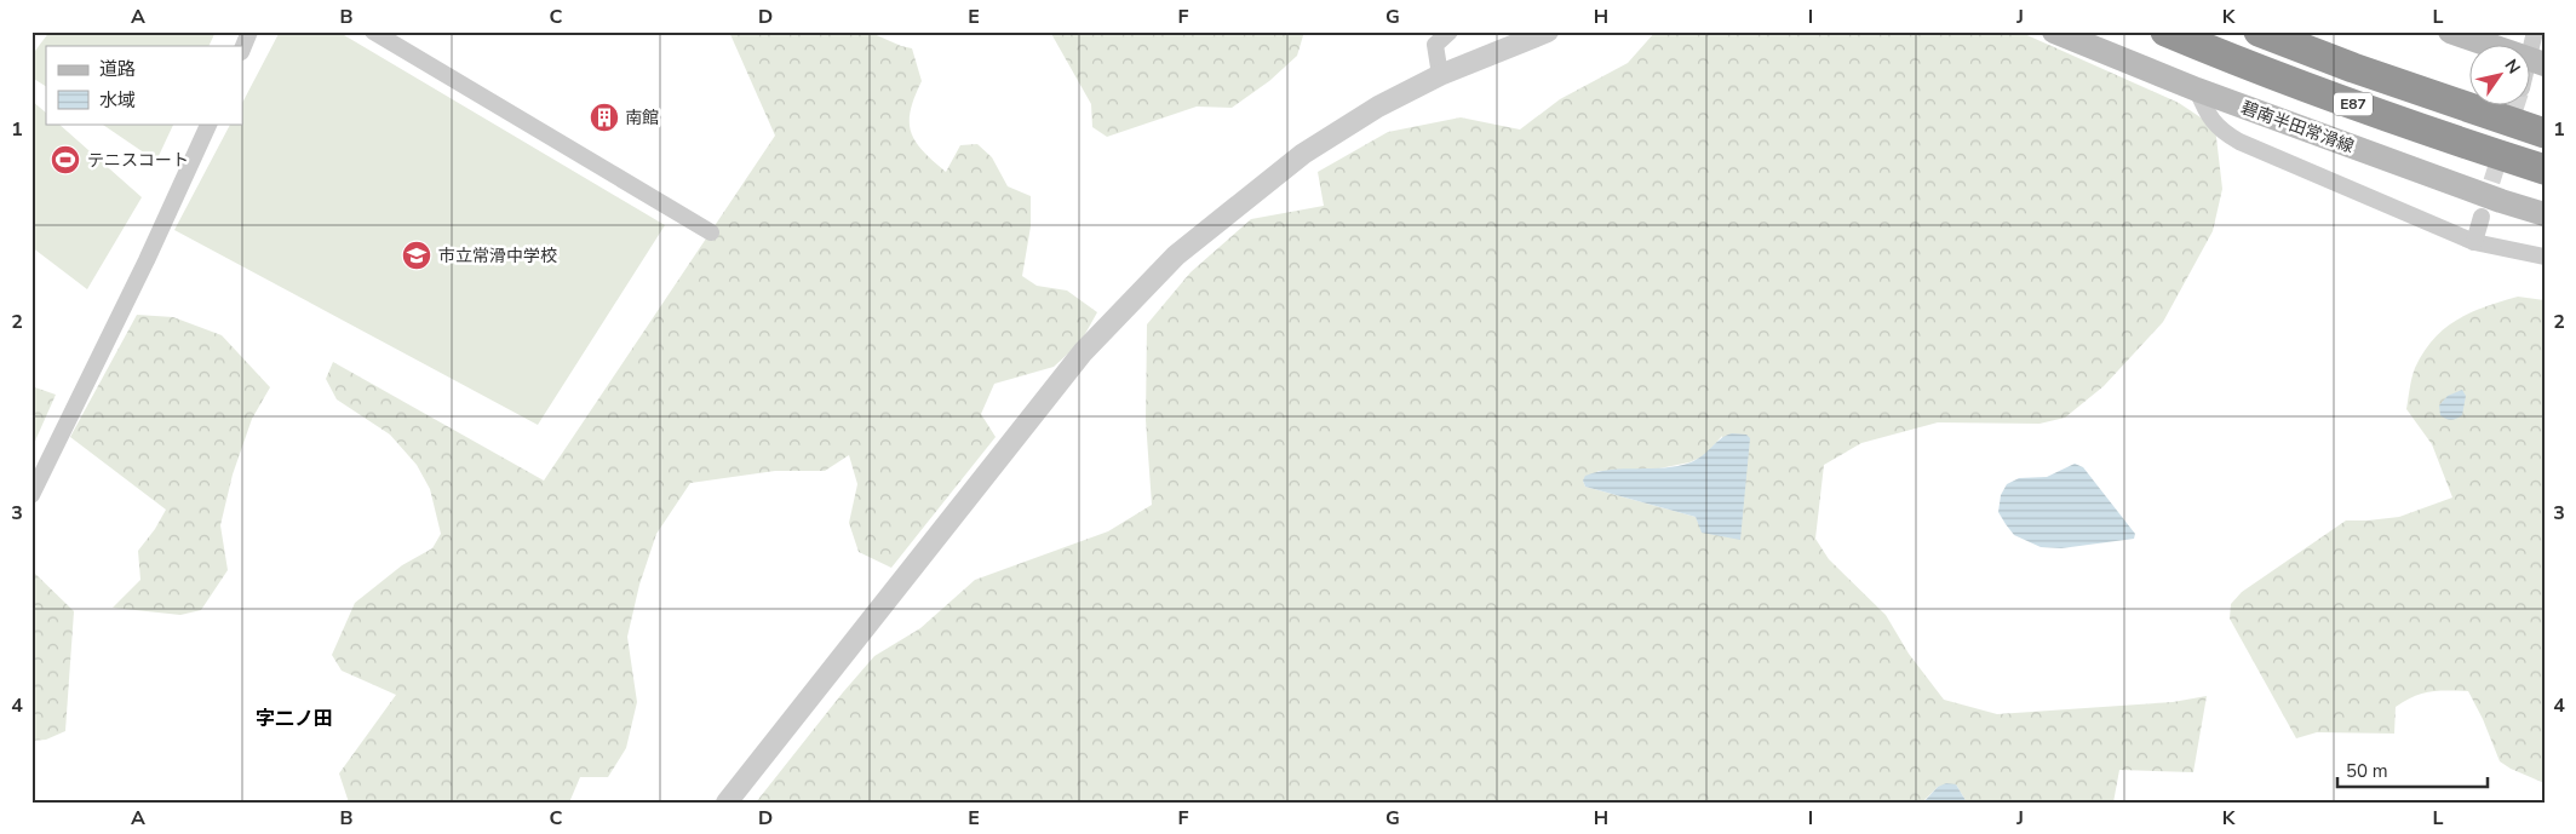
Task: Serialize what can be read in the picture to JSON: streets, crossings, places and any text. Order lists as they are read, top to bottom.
{
  "streets": {
    "highway": ["E87"],
    "main road": ["碧南半田常滑線"]
  },
  "districts": ["字二ノ田"],
  "places": {
    "building": ["南館"],
    "sports": ["テニスコート"],
    "school or university": ["市立常滑中学校"]
  },
  "legend": ["道路", "水域"],
  "scale_bar": "50 m",
  "north": "top right",
  "grid": {
    "columns": [
      "A",
      "B",
      "C",
      "D",
      "E",
      "F",
      "G",
      "H",
      "I",
      "J",
      "K",
      "L"
    ],
    "rows": [
      "1",
      "2",
      "3",
      "4"
    ]
  }
}
